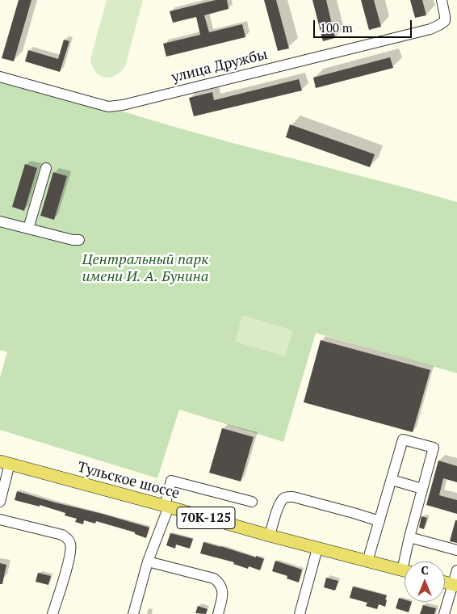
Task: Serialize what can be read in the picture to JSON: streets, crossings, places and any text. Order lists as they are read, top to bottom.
{
  "streets": {
    "main road": ["Тульское шоссе", "70К-125"],
    "street": ["улица Дружбы"]
  },
  "parks": ["Центральный парк имени И. А. Бунина"],
  "scale_bar": "100 m",
  "north": "top"
}
